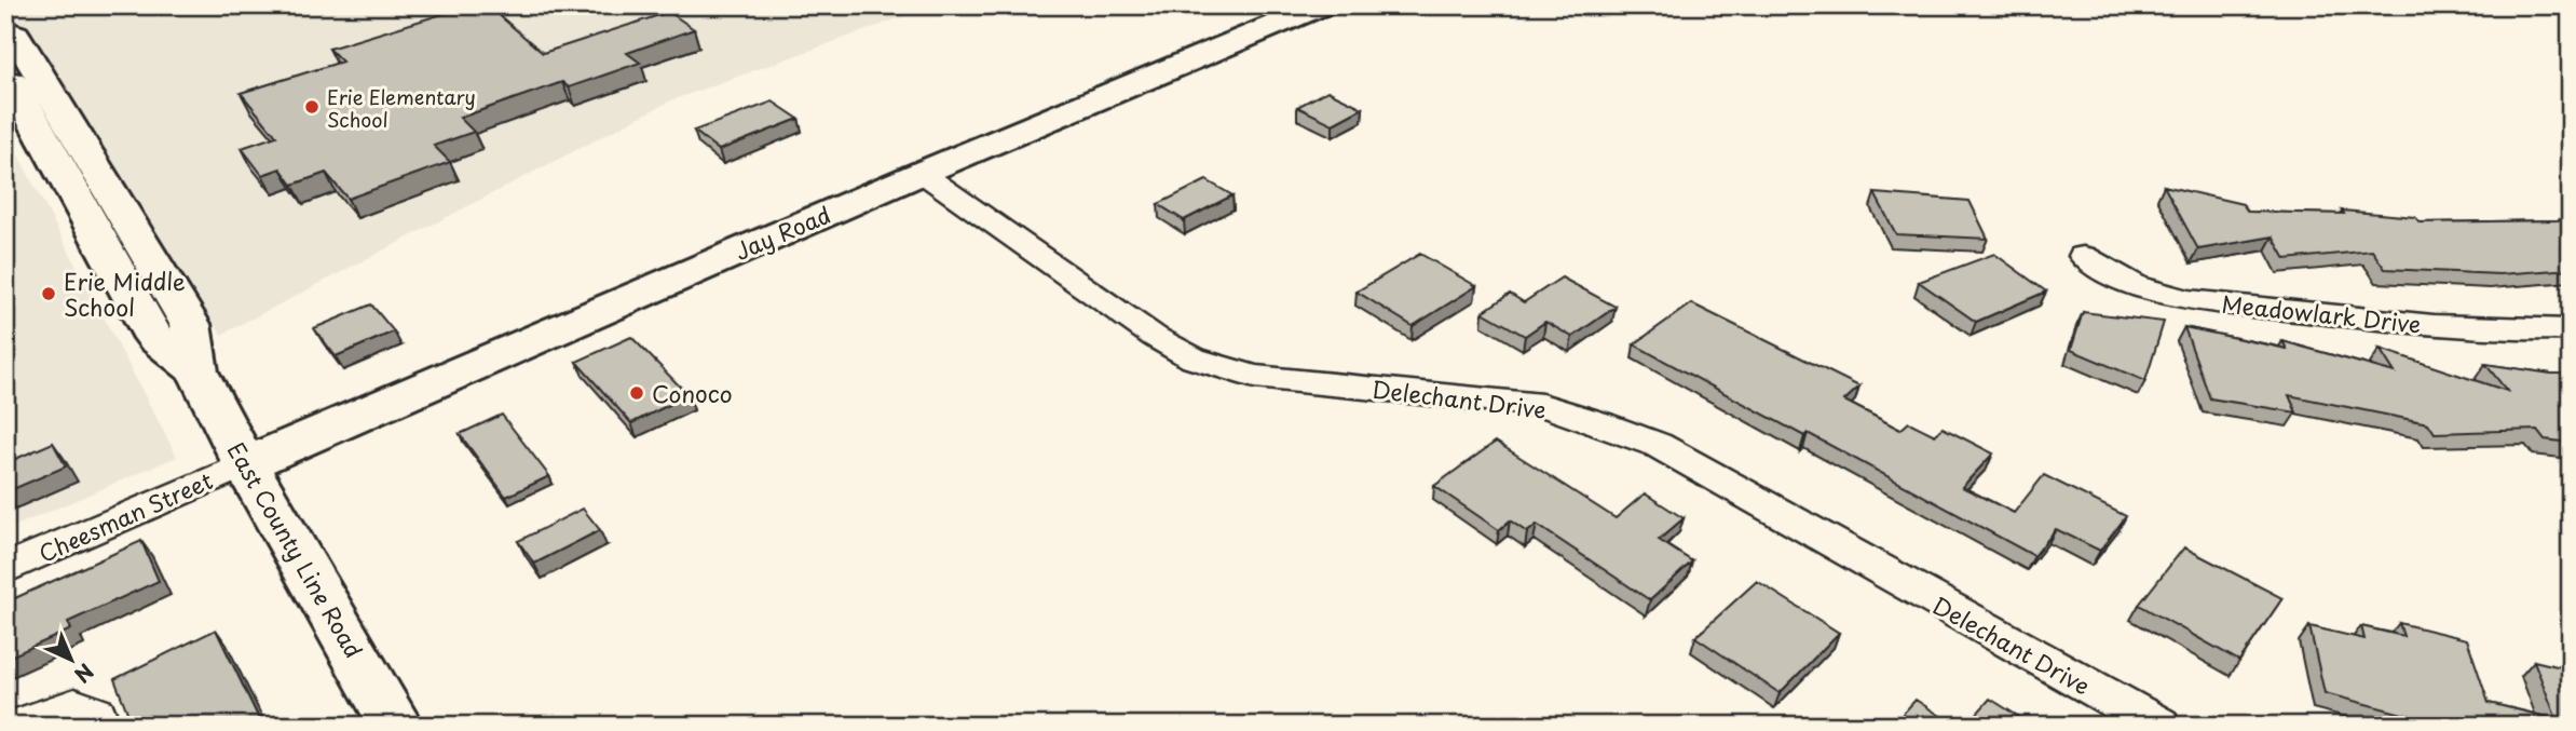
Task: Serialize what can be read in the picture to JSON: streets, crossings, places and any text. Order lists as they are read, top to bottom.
{
  "streets": {
    "main road": ["Jay Road", "East County Line Road"],
    "street": ["Meadowlark Drive", "Delechant Drive", "Cheesman Street"]
  },
  "crossings": [
    ["Jay Road", "Delechant Drive"],
    ["Jay Road", "Cheesman Street"],
    ["Jay Road", "East County Line Road"],
    ["Cheesman Street", "East County Line Road"]
  ],
  "places": ["Erie Elementary School", "Erie Middle School", "Conoco"],
  "north": "bottom right"
}
